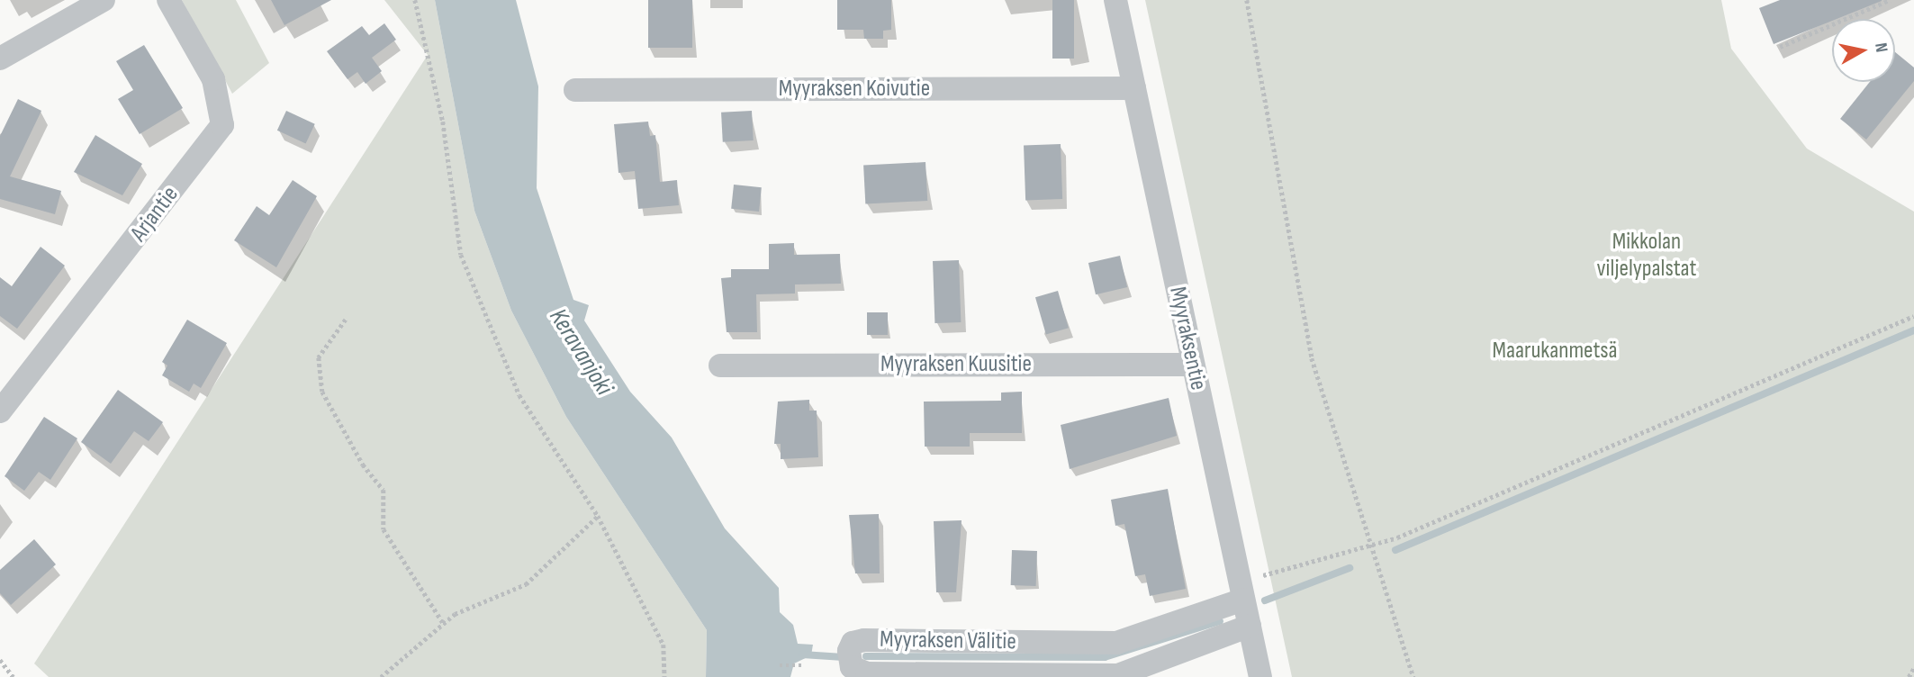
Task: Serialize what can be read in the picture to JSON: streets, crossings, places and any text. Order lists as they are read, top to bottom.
{
  "streets": {
    "street": [
      "Myyraksen Koivutie",
      "Arjantie",
      "Myyraksentie",
      "Myyraksen Kuusitie",
      "Myyraksen Välitie"
    ]
  },
  "crossings": [
    ["Myyraksen Koivutie", "Myyraksentie"],
    ["Myyraksentie", "Myyraksen Kuusitie"],
    ["Myyraksentie", "Myyraksen Välitie"]
  ],
  "water": ["Keravanjoki"],
  "parks": ["Mikkolan viljelypalstat", "Maarukanmetsä"],
  "north": "right"
}
